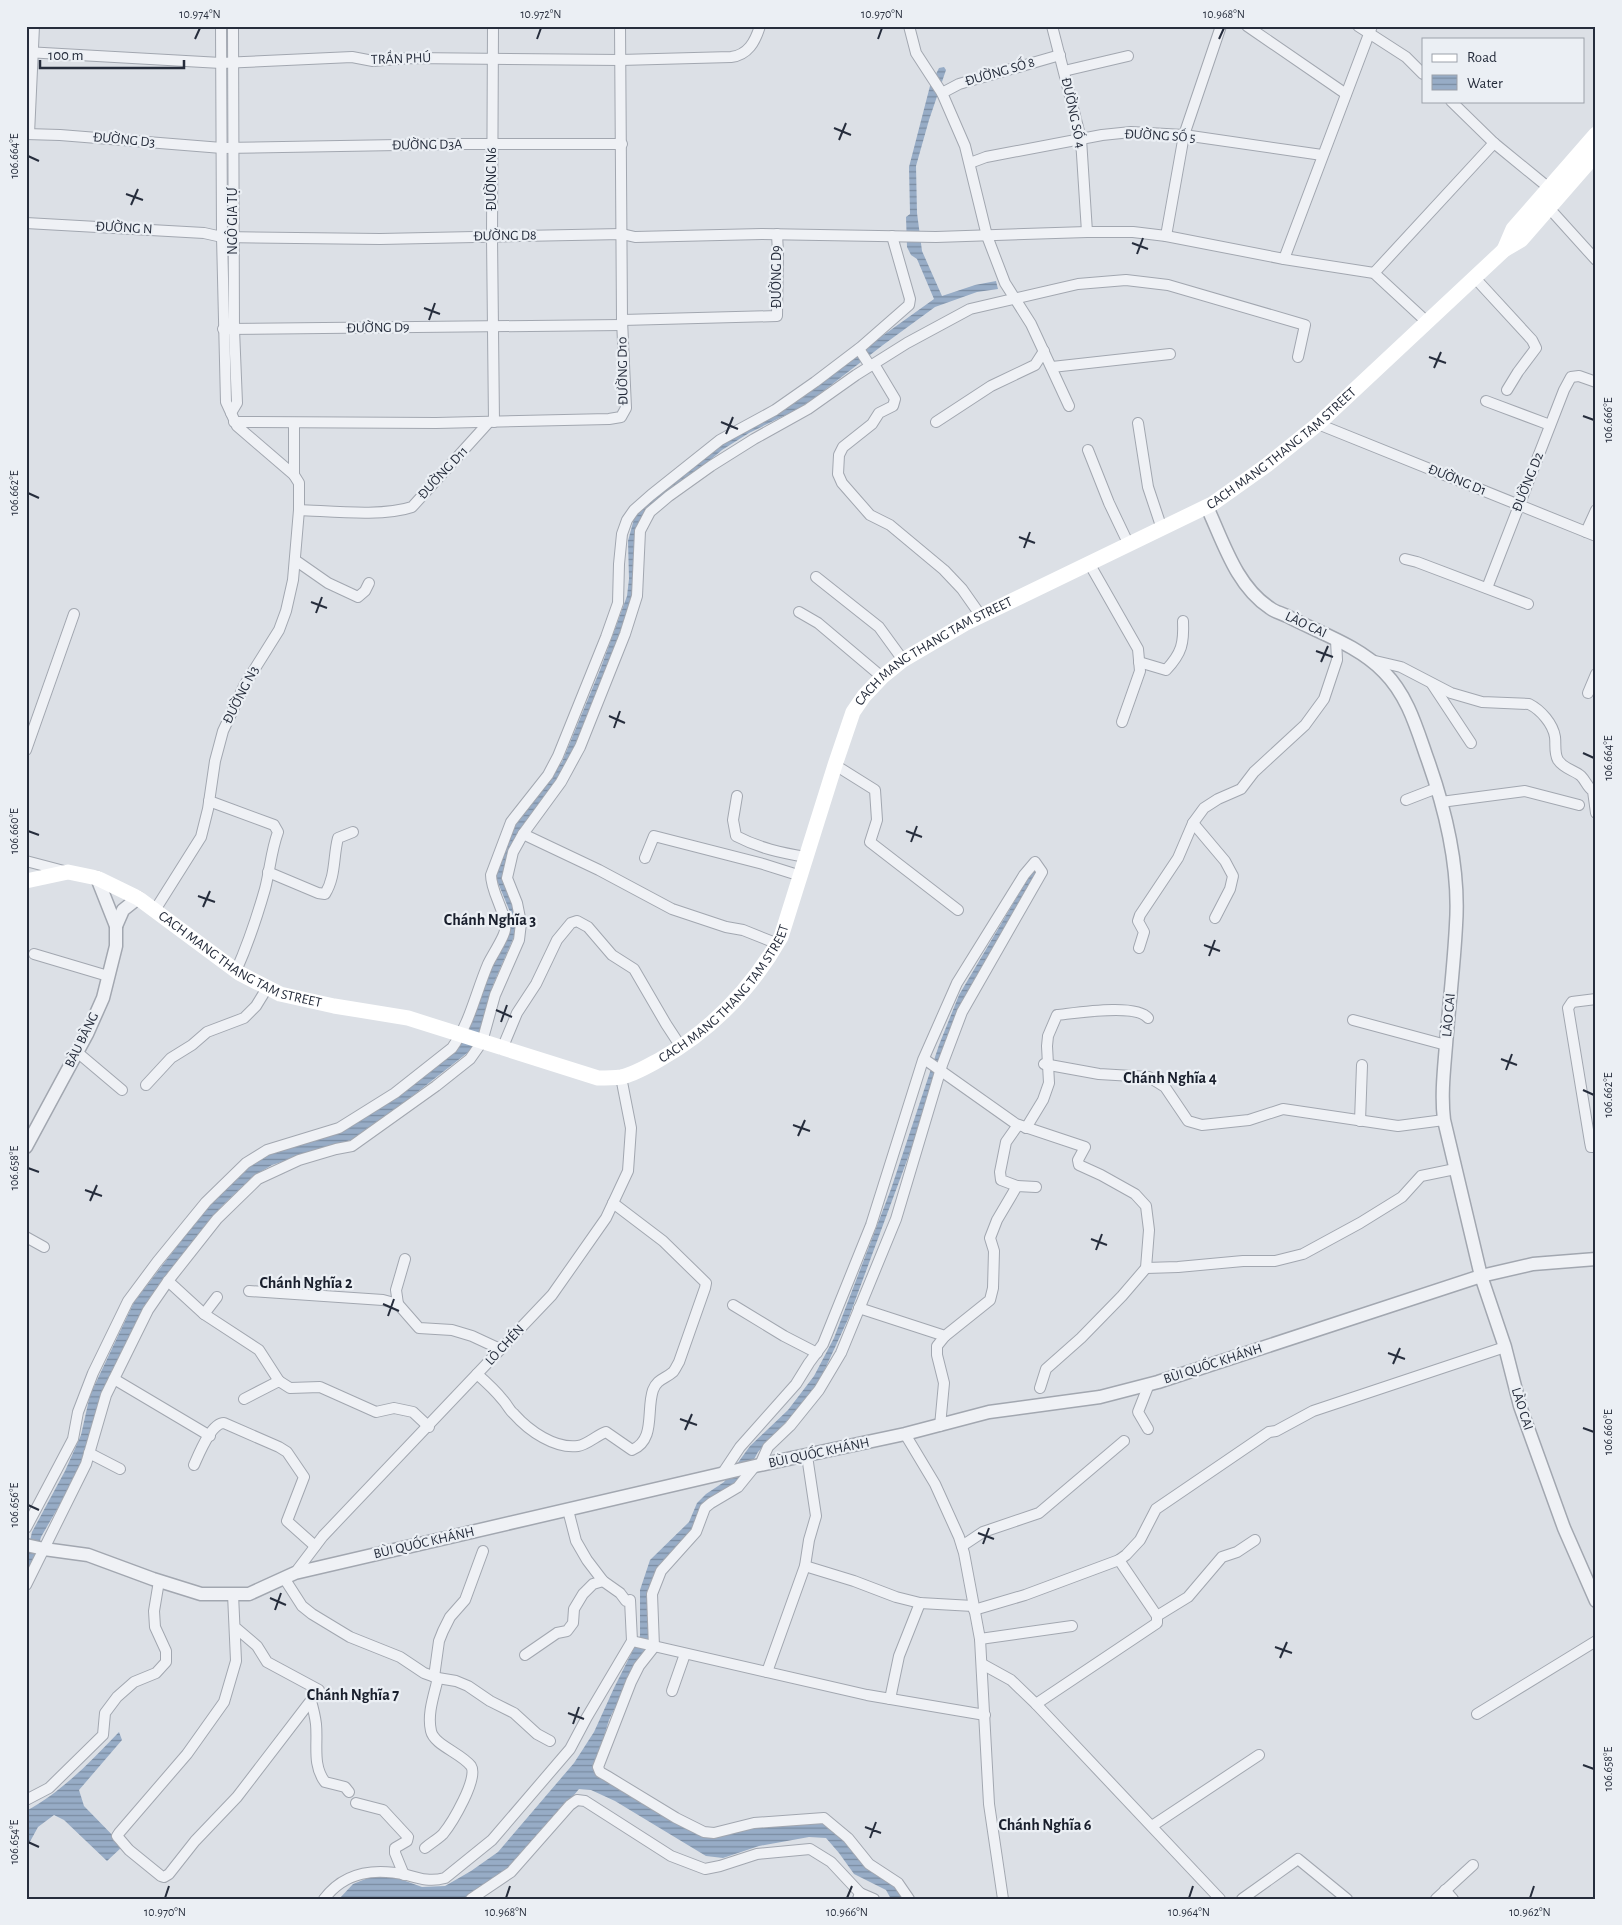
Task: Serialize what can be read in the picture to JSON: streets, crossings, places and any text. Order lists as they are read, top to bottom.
{
  "streets": {
    "main road": ["CACH MANG THANG TAM STREET"],
    "street": [
      "TRẦN PHÚ",
      "ĐƯỜNG SỐ 8",
      "ĐƯỜNG SỐ 4",
      "ĐƯỜNG SỐ 5",
      "ĐƯỜNG D3",
      "ĐƯỜNG D3A",
      "ĐƯỜNG N6",
      "NGÔ GIA TỰ",
      "ĐƯỜNG N",
      "ĐƯỜNG D8",
      "ĐƯỜNG D9",
      "ĐƯỜNG D10",
      "ĐƯỜNG D11",
      "ĐƯỜNG D1",
      "ĐƯỜNG D2",
      "LÀO CAI",
      "ĐƯỜNG N3",
      "BÀU BÀNG",
      "LÒ CHÉN",
      "BÙI QUỐC KHÁNH"
    ]
  },
  "crossings": [
    ["TRẦN PHÚ", "ĐƯỜNG N6"],
    ["TRẦN PHÚ", "NGÔ GIA TỰ"],
    ["TRẦN PHÚ", "ĐƯỜNG D10"],
    ["ĐƯỜNG SỐ 8", "ĐƯỜNG SỐ 4"],
    ["ĐƯỜNG SỐ 4", "ĐƯỜNG SỐ 5"],
    ["ĐƯỜNG SỐ 4", "ĐƯỜNG D8"],
    ["ĐƯỜNG D3", "ĐƯỜNG D3A"],
    ["ĐƯỜNG D3", "NGÔ GIA TỰ"],
    ["ĐƯỜNG D3A", "ĐƯỜNG N6"],
    ["ĐƯỜNG D3A", "NGÔ GIA TỰ"],
    ["ĐƯỜNG D3A", "ĐƯỜNG D10"],
    ["ĐƯỜNG N6", "ĐƯỜNG D8"],
    ["ĐƯỜNG N6", "ĐƯỜNG D9"],
    ["ĐƯỜNG N6", "ĐƯỜNG D10"],
    ["ĐƯỜNG N6", "ĐƯỜNG D11"],
    ["NGÔ GIA TỰ", "ĐƯỜNG N"],
    ["NGÔ GIA TỰ", "ĐƯỜNG D8"],
    ["NGÔ GIA TỰ", "ĐƯỜNG D9"],
    ["NGÔ GIA TỰ", "ĐƯỜNG D10"],
    ["ĐƯỜNG N", "ĐƯỜNG D8"],
    ["ĐƯỜNG D8", "ĐƯỜNG D9"],
    ["ĐƯỜNG D8", "ĐƯỜNG D10"],
    ["ĐƯỜNG D9", "ĐƯỜNG D10"],
    ["ĐƯỜNG D10", "ĐƯỜNG D11"],
    ["ĐƯỜNG D10", "ĐƯỜNG N3"],
    ["CACH MANG THANG TAM STREET", "ĐƯỜNG D1"],
    ["CACH MANG THANG TAM STREET", "LÀO CAI"],
    ["CACH MANG THANG TAM STREET", "ĐƯỜNG N3"],
    ["CACH MANG THANG TAM STREET", "LÒ CHÉN"],
    ["ĐƯỜNG D11", "ĐƯỜNG N3"],
    ["ĐƯỜNG D1", "ĐƯỜNG D2"],
    ["LÀO CAI", "BÙI QUỐC KHÁNH"],
    ["LÒ CHÉN", "BÙI QUỐC KHÁNH"]
  ],
  "districts": [
    "Chánh Nghĩa 3",
    "Chánh Nghĩa 4",
    "Chánh Nghĩa 2",
    "Chánh Nghĩa 7",
    "Chánh Nghĩa 6"
  ],
  "legend": ["Road", "Water"],
  "scale_bar": "100 m",
  "coordinates": [
    "10.974°N",
    "10.972°N",
    "10.970°N",
    "10.968°N",
    "106.664°E",
    "106.666°E",
    "106.662°E",
    "106.660°E",
    "106.658°E",
    "106.656°E",
    "106.654°E",
    "10.966°N",
    "10.964°N",
    "10.962°N"
  ]
}
